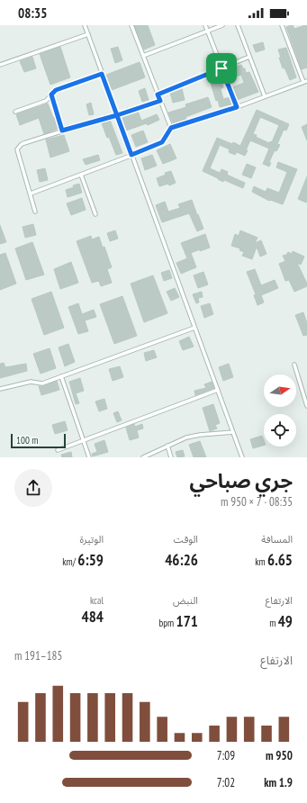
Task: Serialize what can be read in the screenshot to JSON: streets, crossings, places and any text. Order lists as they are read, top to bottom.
{
  "scale_bar": "100 m",
  "north": "right",
  "page": {
    "status": "08:35",
    "scale": "100 m",
    "heading": ["جري صباحي", "08:35 · 7 × 950 m"],
    "stats": [
      ["المسافة", "6.65 km"],
      ["الوقت", "46:26"],
      ["الوتيرة", "6:59 /km"],
      ["الارتفاع", "49 m"],
      ["النبض", "171 bpm"],
      ["kcal", "484"]
    ],
    "chart": ["الارتفاع", "185–191 m"],
    "list": [
      {
        "name": "950 m",
        "note": "7:09"
      },
      {
        "name": "1.9 km",
        "note": "7:02"
      }
    ]
  }
}
